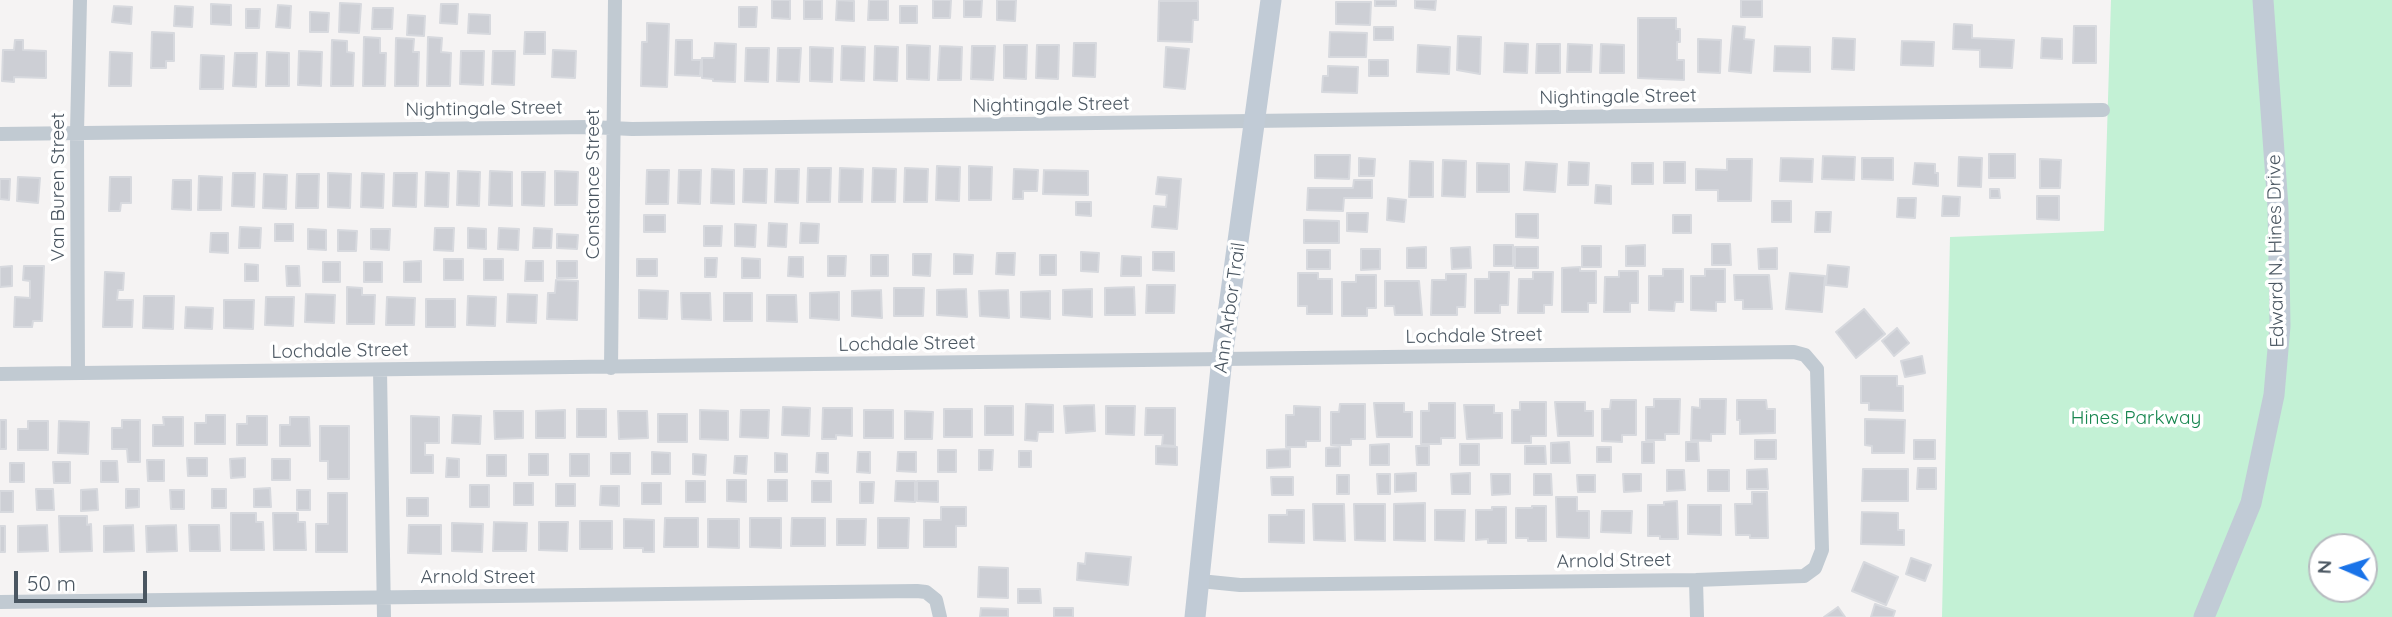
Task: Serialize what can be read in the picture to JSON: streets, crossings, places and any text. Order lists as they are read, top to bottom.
{
  "streets": {
    "street": [
      "Nightingale Street",
      "Constance Street",
      "Van Buren Street",
      "Edward N. Hines Drive",
      "Ann Arbor Trail",
      "Lochdale Street",
      "Arnold Street"
    ]
  },
  "crossings": [
    ["Nightingale Street", "Constance Street"],
    ["Nightingale Street", "Van Buren Street"],
    ["Nightingale Street", "Ann Arbor Trail"],
    ["Constance Street", "Lochdale Street"],
    ["Van Buren Street", "Lochdale Street"],
    ["Ann Arbor Trail", "Lochdale Street"],
    ["Ann Arbor Trail", "Arnold Street"],
    ["Lochdale Street", "Arnold Street"]
  ],
  "parks": ["Hines Parkway"],
  "scale_bar": "50 m",
  "north": "left"
}
